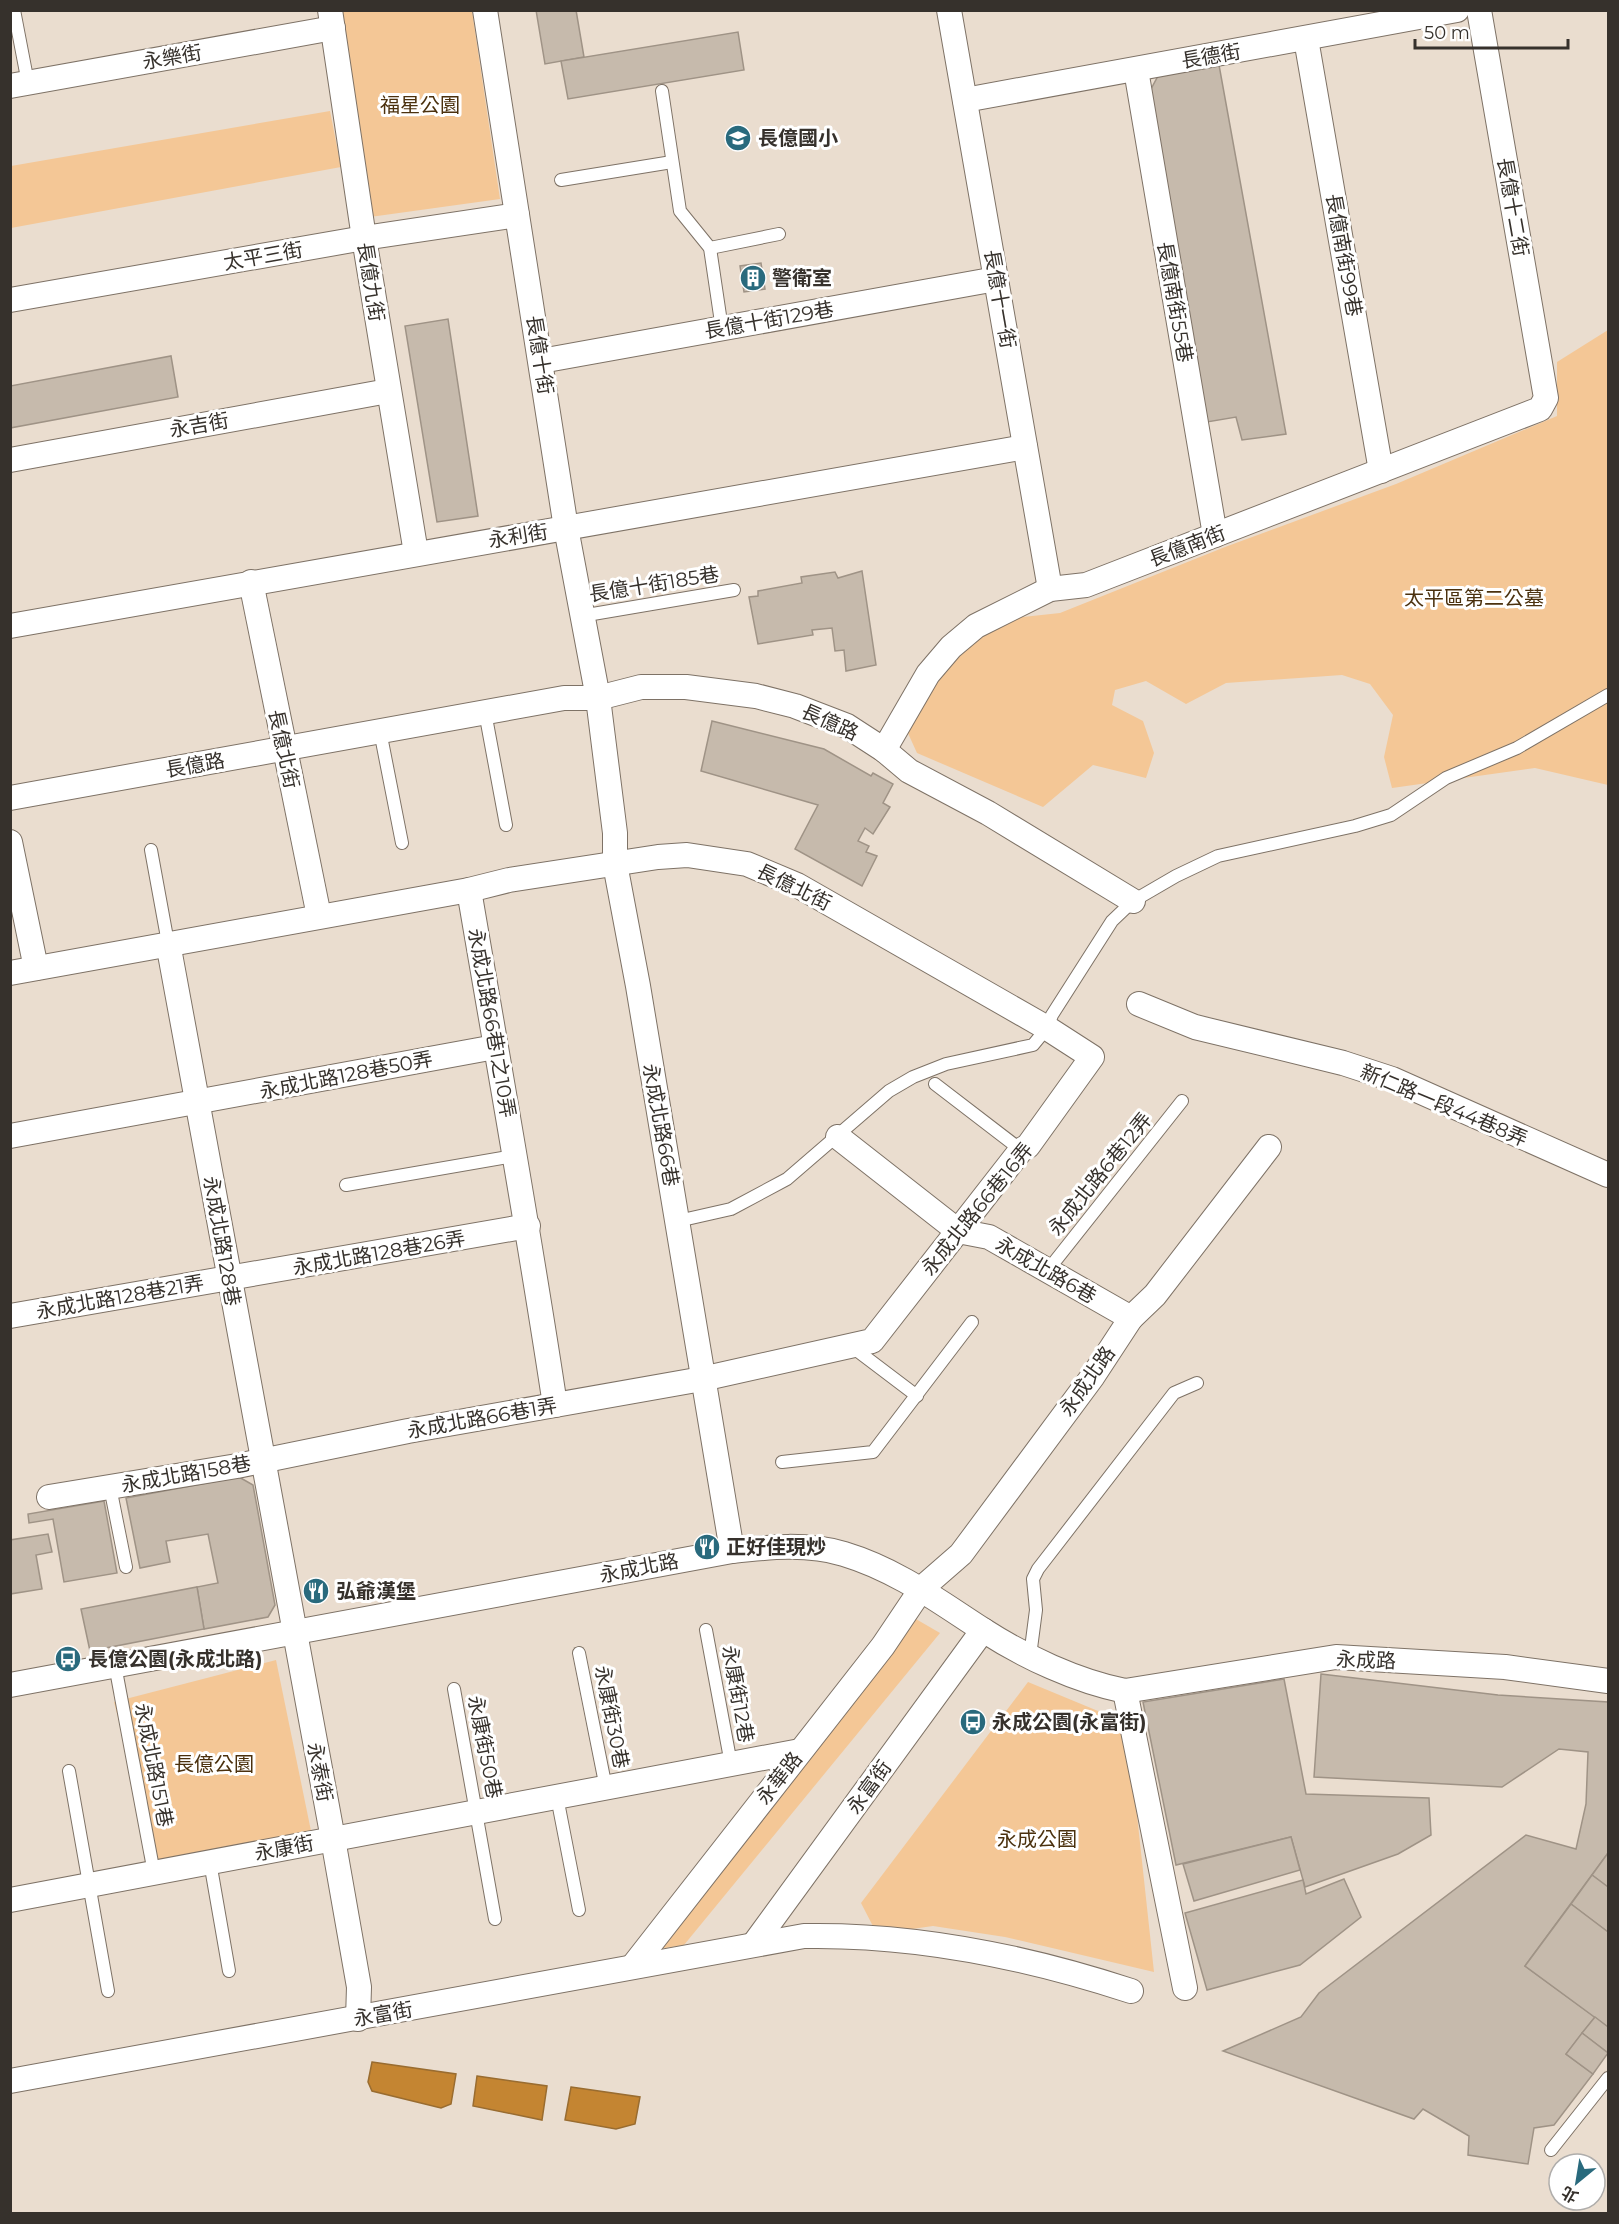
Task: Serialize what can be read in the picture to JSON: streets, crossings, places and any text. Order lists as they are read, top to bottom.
{
  "streets": {
    "street": [
      "長德街",
      "永樂街",
      "長億十二街",
      "長億南街99巷",
      "太平三街",
      "長億九街",
      "長億十一街",
      "長億南街55巷",
      "長億十街129巷",
      "長億十街",
      "永吉街",
      "永利街",
      "長億南街",
      "長億路",
      "長億北街",
      "永成北路66巷1之10弄",
      "永成北路128巷50弄",
      "新仁路一段44巷8弄",
      "永成北路66巷",
      "永成北路66巷16弄",
      "永成北路128巷",
      "永成北路128巷26弄",
      "永成北路6巷",
      "永成北路128巷21弄",
      "永成北路",
      "永成北路66巷1弄",
      "永成北路158巷",
      "永成路",
      "永泰街",
      "永華路",
      "永富街",
      "永康街"
    ],
    "lane": [
      "長億十街185巷",
      "永成北路6巷12弄",
      "永康街12巷",
      "永康街30巷",
      "永康街50巷",
      "永成北路151巷"
    ]
  },
  "crossings": [
    ["長德街", "長億南街99巷"],
    ["長德街", "長億十一街"],
    ["長德街", "長億南街55巷"],
    ["永樂街", "長億九街"],
    ["長億十二街", "長億南街"],
    ["長億南街99巷", "長億南街"],
    ["太平三街", "長億九街"],
    ["太平三街", "長億十街"],
    ["長億九街", "永吉街"],
    ["長億九街", "永利街"],
    ["長億十一街", "長億十街129巷"],
    ["長億十一街", "永利街"],
    ["長億十一街", "長億南街"],
    ["長億南街55巷", "長億南街"],
    ["長億十街129巷", "長億十街"],
    ["長億十街", "永利街"],
    ["長億十街", "長億十街185巷"],
    ["長億十街", "長億路"],
    ["長億十街", "永成北路66巷"],
    ["永利街", "長億北街"],
    ["長億南街", "長億路"],
    ["長億路", "長億北街"],
    ["長億路", "永成北路66巷"],
    ["長億北街", "永成北路66巷1之10弄"],
    ["長億北街", "永成北路66巷"],
    ["長億北街", "永成北路66巷16弄"],
    ["長億北街", "永成北路128巷"],
    ["永成北路66巷1之10弄", "永成北路128巷50弄"],
    ["永成北路66巷1之10弄", "永成北路128巷26弄"],
    ["永成北路66巷1之10弄", "永成北路66巷1弄"],
    ["永成北路128巷50弄", "永成北路128巷"],
    ["永成北路66巷", "永成北路66巷16弄"],
    ["永成北路66巷", "永成北路"],
    ["永成北路66巷", "永成北路66巷1弄"],
    ["永成北路6巷12弄", "永成北路6巷"],
    ["永成北路66巷16弄", "永成北路6巷"],
    ["永成北路66巷16弄", "永成北路66巷1弄"],
    ["永成北路128巷", "永成北路128巷26弄"],
    ["永成北路128巷", "永成北路128巷21弄"],
    ["永成北路128巷", "永成北路"],
    ["永成北路128巷", "永成北路66巷1弄"],
    ["永成北路128巷", "永成北路158巷"],
    ["永成北路128巷", "永泰街"],
    ["永成北路128巷26弄", "永成北路128巷21弄"],
    ["永成北路6巷", "永成北路"],
    ["永成北路", "永成路"],
    ["永成北路", "永成北路151巷"],
    ["永成北路", "永泰街"],
    ["永成北路", "永華路"],
    ["永成北路66巷1弄", "永成北路158巷"],
    ["永成路", "永華路"],
    ["永成路", "永富街"],
    ["永康街12巷", "永康街"],
    ["永康街30巷", "永康街"],
    ["永康街50巷", "永康街"],
    ["永成北路151巷", "永康街"],
    ["永泰街", "永富街"],
    ["永泰街", "永康街"],
    ["永華路", "永富街"],
    ["永華路", "永康街"]
  ],
  "parks": [
    "福星公園",
    "太平區第二公墓",
    "長億公園",
    "永成公園"
  ],
  "places": {
    "school or university": ["長億國小"],
    "building": ["警衛室"],
    "restaurant": ["正好佳現炒", "弘爺漢堡"],
    "bus stop": ["長億公園(永成北路)", "永成公園(永富街)"]
  },
  "scale_bar": "50 m",
  "north": "bottom left"
}
